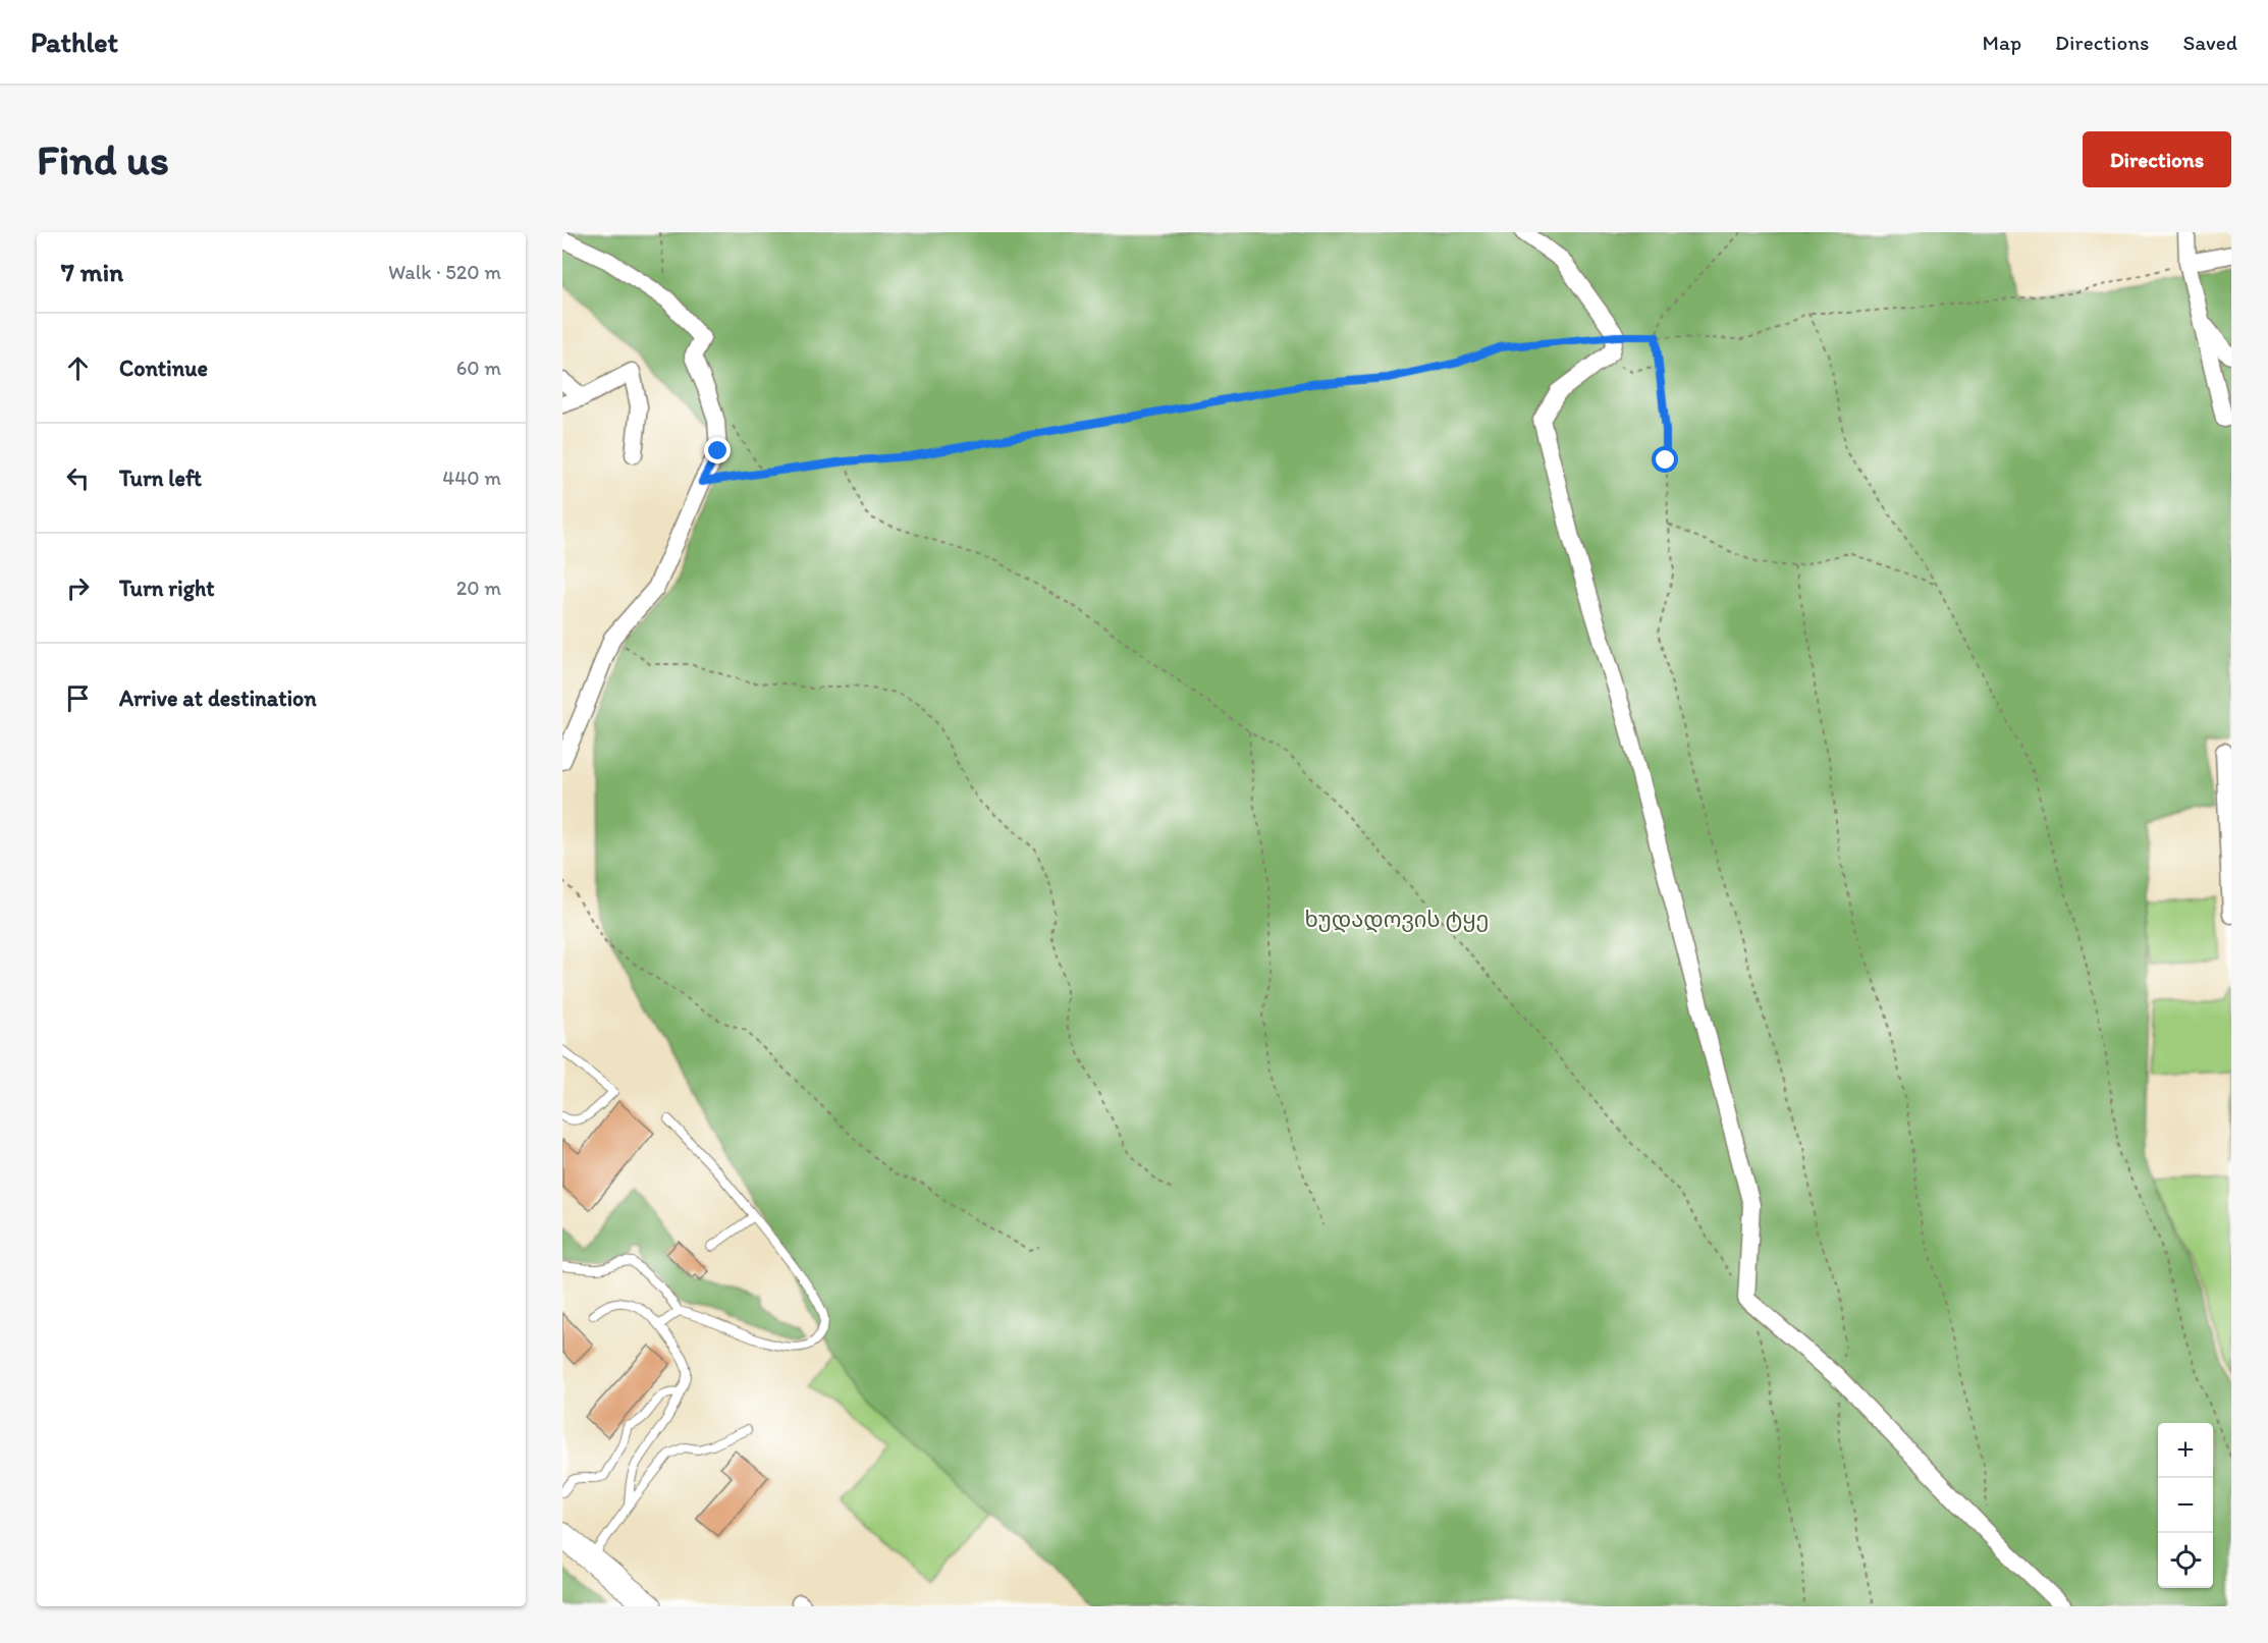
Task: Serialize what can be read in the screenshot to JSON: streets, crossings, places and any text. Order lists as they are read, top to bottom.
{
  "parks": ["ხუდადოვის ტყე"],
  "page": {
    "header": "Pathlet",
    "nav": ["Map", "Directions", "Saved"],
    "buttons": "Directions",
    "title": "Find us",
    "heading": ["7 min", "Walk · 520 m"],
    "list": [
      ["Continue", "60 m"],
      ["Turn left", "440 m"],
      ["Turn right", "20 m"],
      "Arrive at destination"
    ],
    "map_buttons": ["+", "−"]
  }
}
